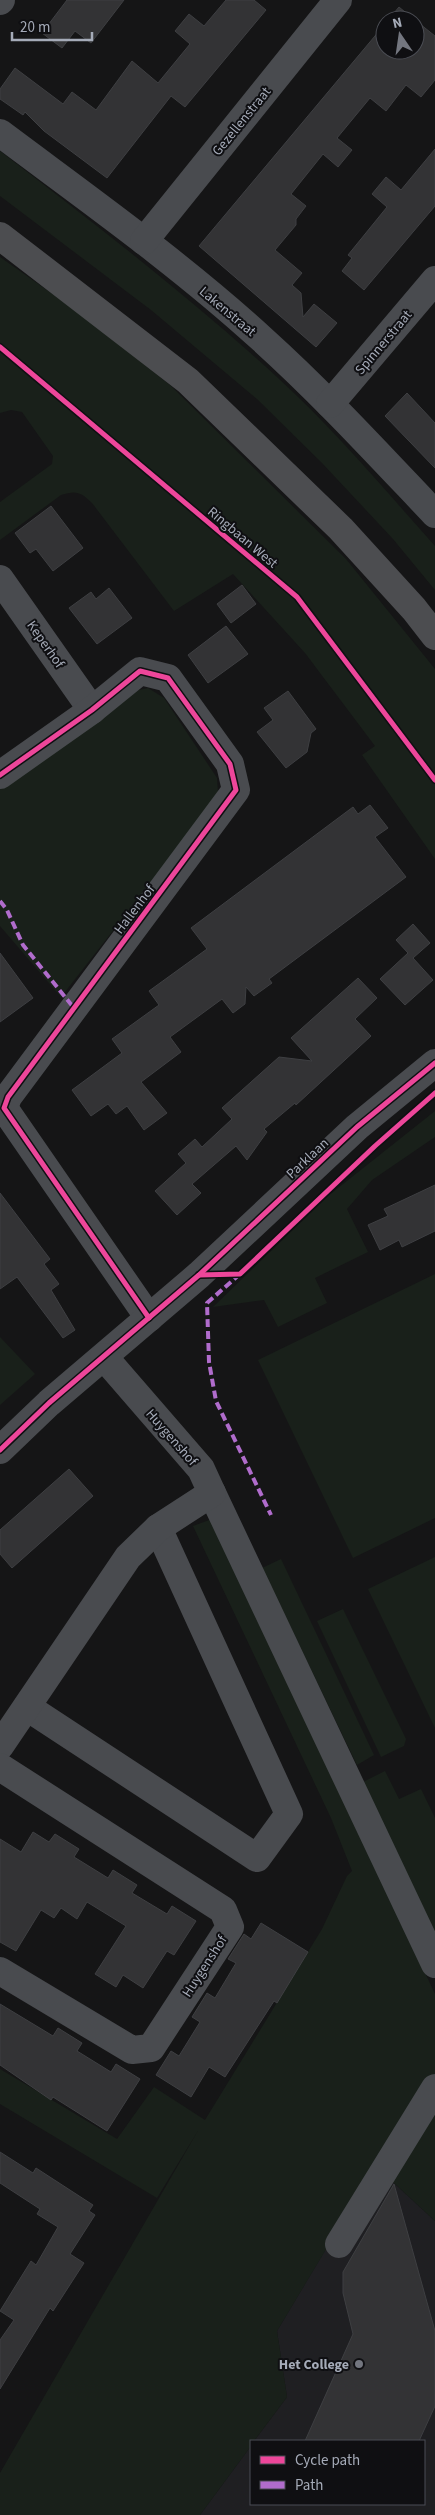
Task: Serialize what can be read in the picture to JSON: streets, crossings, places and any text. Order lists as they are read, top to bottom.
{
  "streets": {
    "street": [
      "Gezellenstraat",
      "Lakenstraat",
      "Spinnerstraat",
      "Keperhof",
      "Hallenhof",
      "Parklaan",
      "Huygenshof"
    ],
    "cycle path": ["Ringbaan West"]
  },
  "crossings": [
    ["Gezellenstraat", "Lakenstraat"],
    ["Lakenstraat", "Spinnerstraat"],
    ["Keperhof", "Hallenhof"],
    ["Hallenhof", "Parklaan"],
    ["Parklaan", "Huygenshof"]
  ],
  "places": ["Het College"],
  "legend": ["Cycle path", "Path"],
  "scale_bar": "20 m",
  "north": "top"
}
